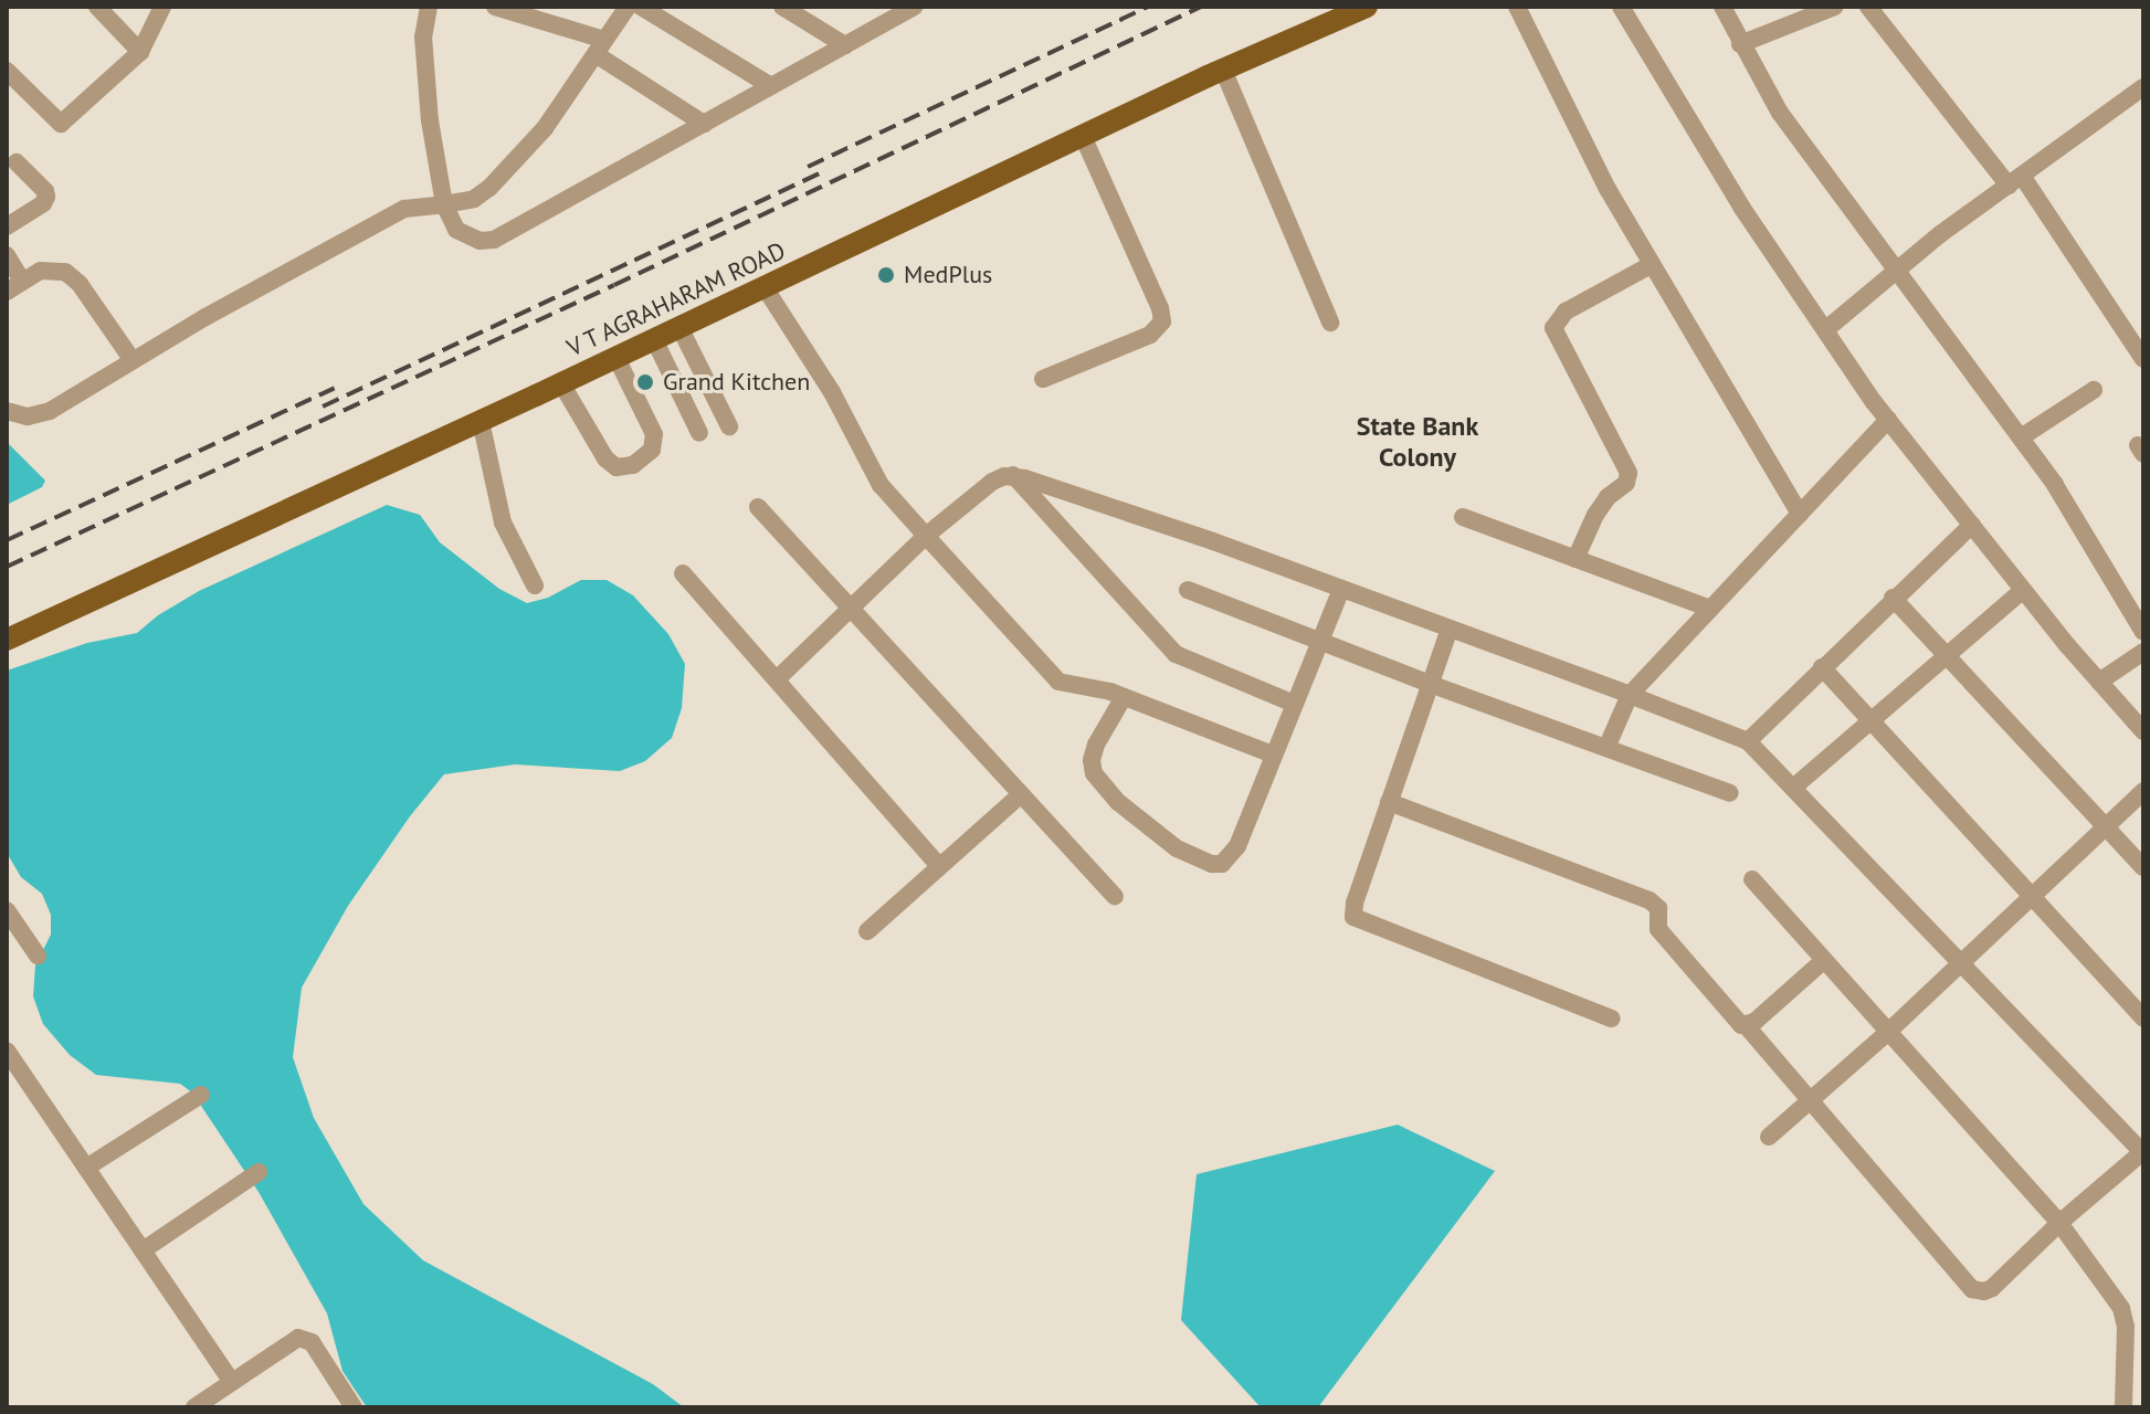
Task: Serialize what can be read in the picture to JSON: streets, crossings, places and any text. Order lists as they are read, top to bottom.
{
  "streets": {
    "main road": ["V T AGRAHARAM ROAD"]
  },
  "districts": ["State Bank Colony"],
  "places": ["MedPlus", "Grand Kitchen"]
}
